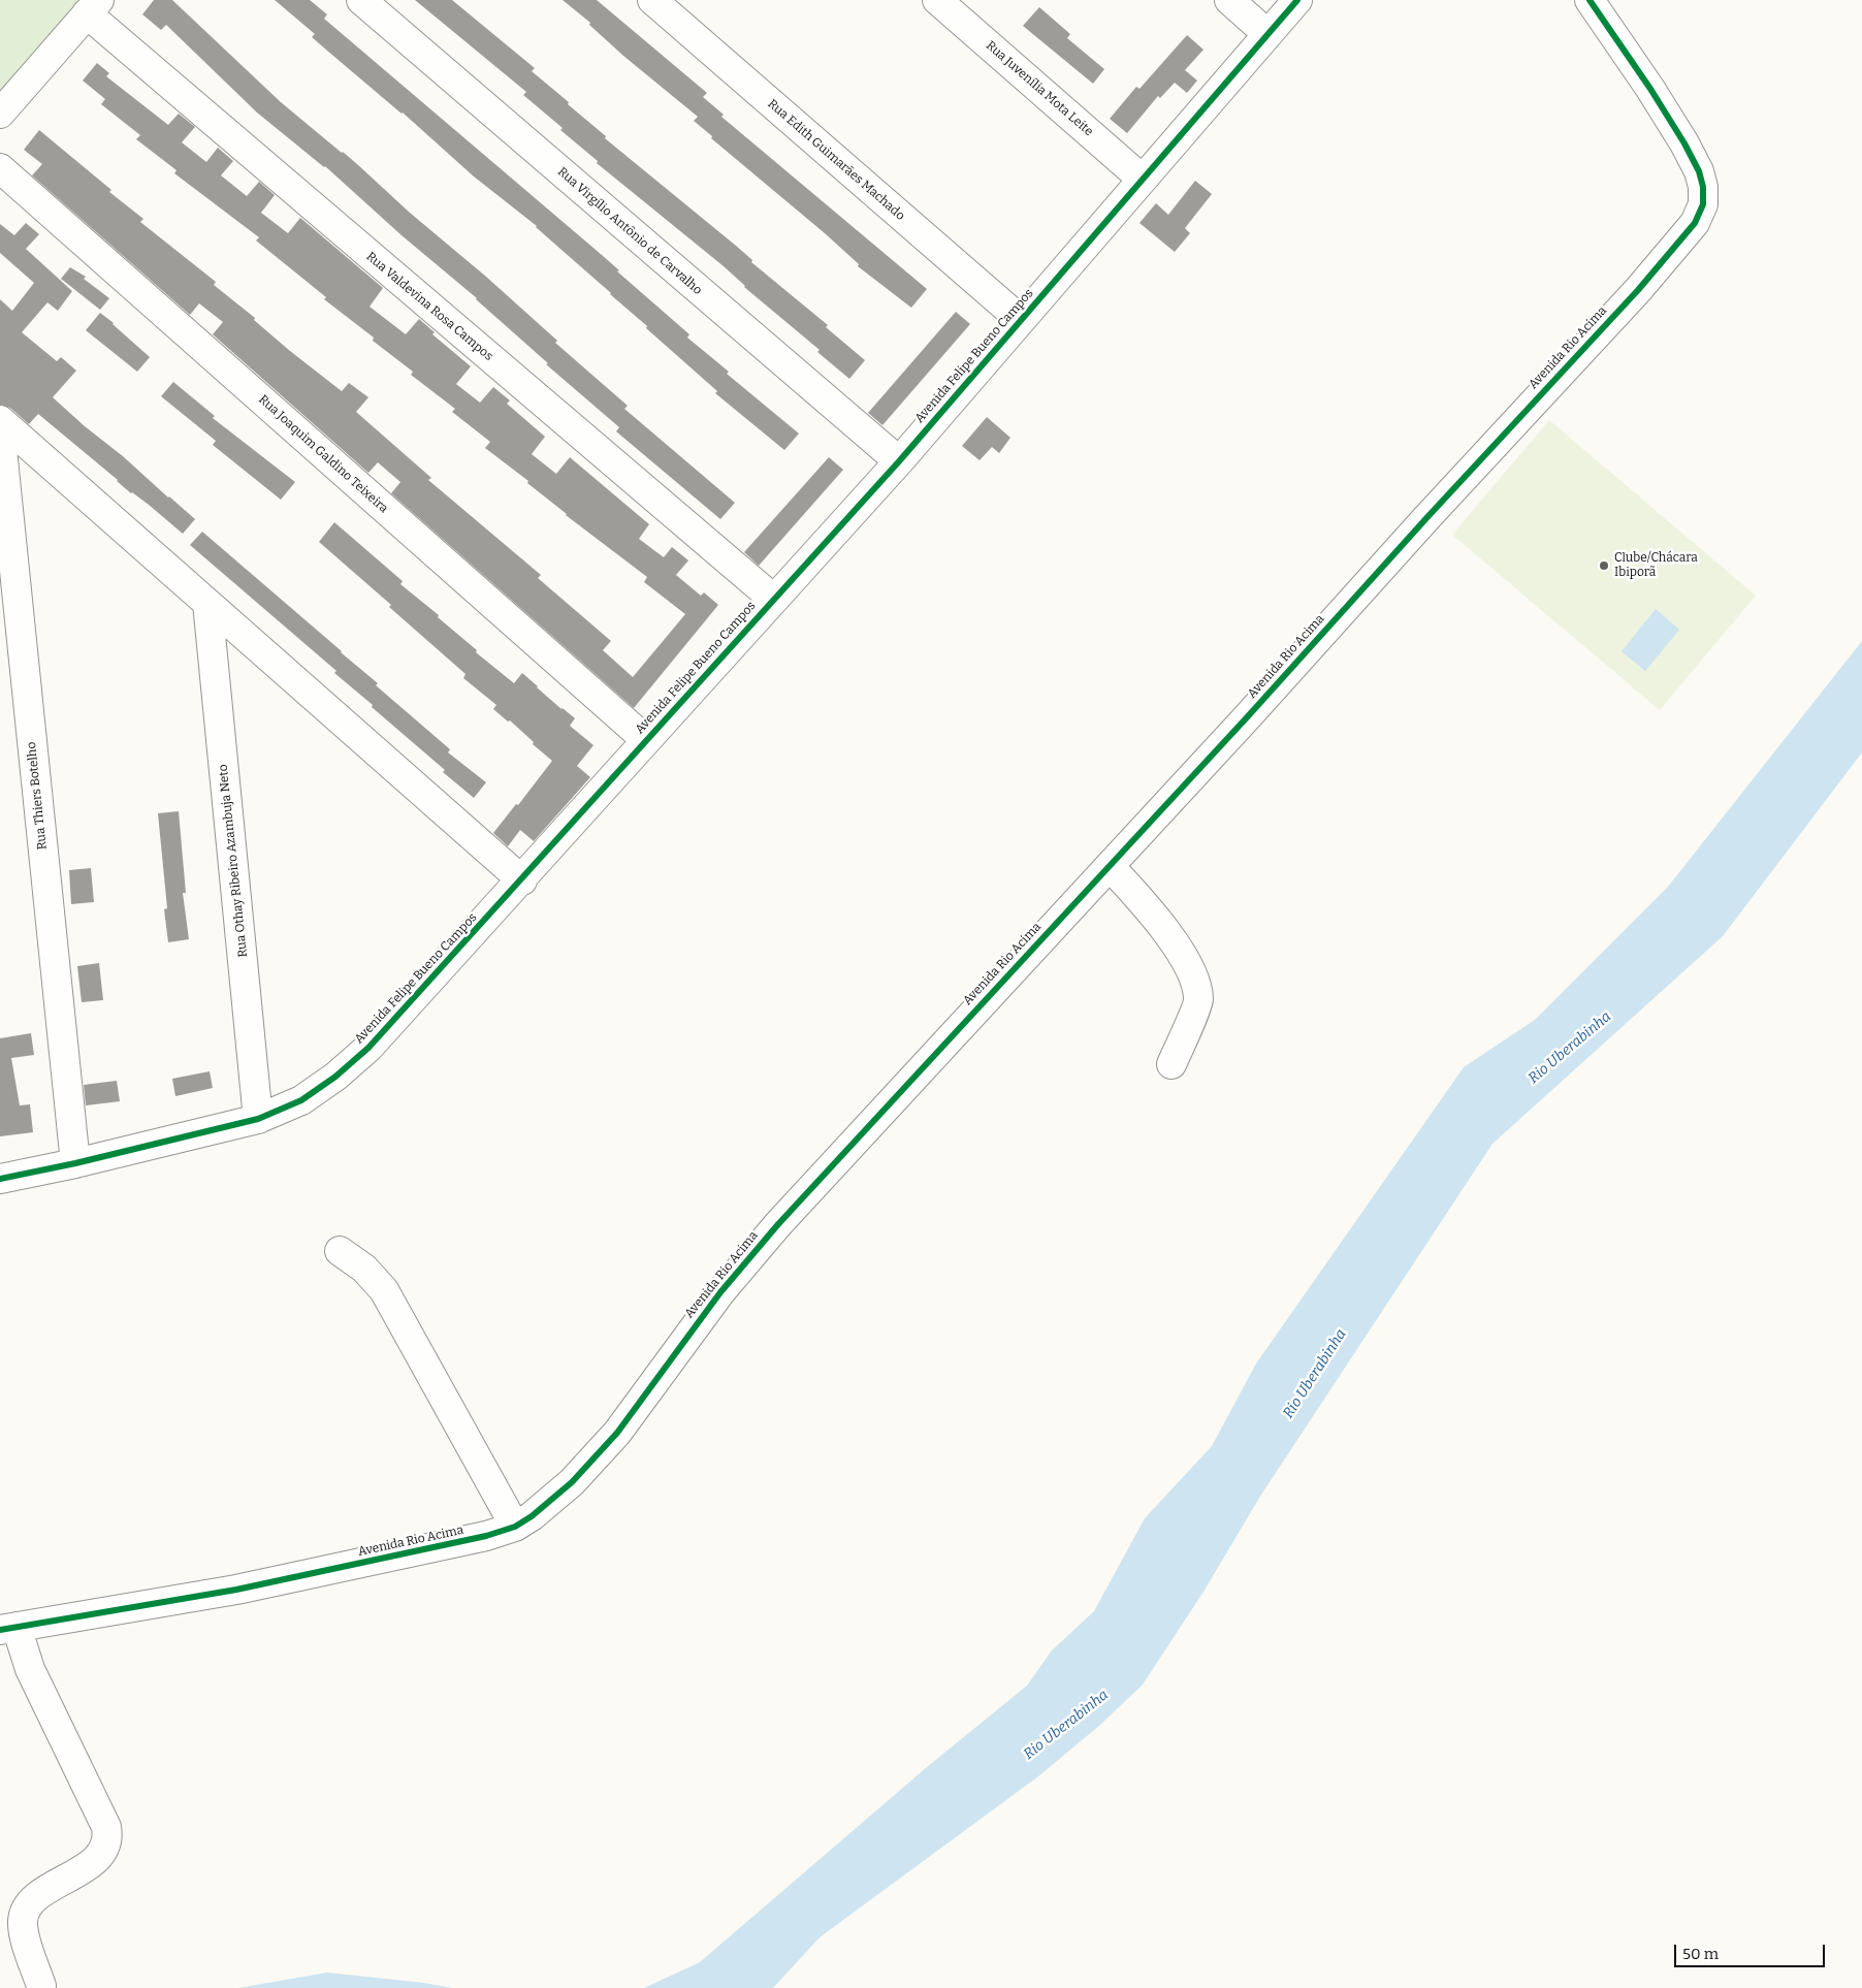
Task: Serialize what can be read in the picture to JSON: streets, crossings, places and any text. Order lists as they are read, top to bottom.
{
  "streets": {
    "street": [
      "Rua Juvenília Mota Leite",
      "Rua Edith Guimarães Machado",
      "Rua Virgílio Antônio de Carvalho",
      "Rua Valdevina Rosa Campos",
      "Avenida Rio Acima",
      "Avenida Felipe Bueno Campos",
      "Rua Joaquim Galdino Teixeira",
      "Rua Thiers Botelho",
      "Rua Othay Ribeiro Azambuja Neto"
    ]
  },
  "crossings": [
    ["Rua Juvenília Mota Leite", "Avenida Felipe Bueno Campos"],
    ["Rua Edith Guimarães Machado", "Avenida Felipe Bueno Campos"],
    ["Rua Virgílio Antônio de Carvalho", "Avenida Felipe Bueno Campos"],
    ["Rua Valdevina Rosa Campos", "Avenida Felipe Bueno Campos"],
    ["Avenida Felipe Bueno Campos", "Rua Joaquim Galdino Teixeira"],
    ["Avenida Felipe Bueno Campos", "Rua Thiers Botelho"],
    ["Avenida Felipe Bueno Campos", "Rua Othay Ribeiro Azambuja Neto"]
  ],
  "water": ["Rio Uberabinha"],
  "places": ["Clube/Chácara Ibiporã"],
  "scale_bar": "50 m"
}
